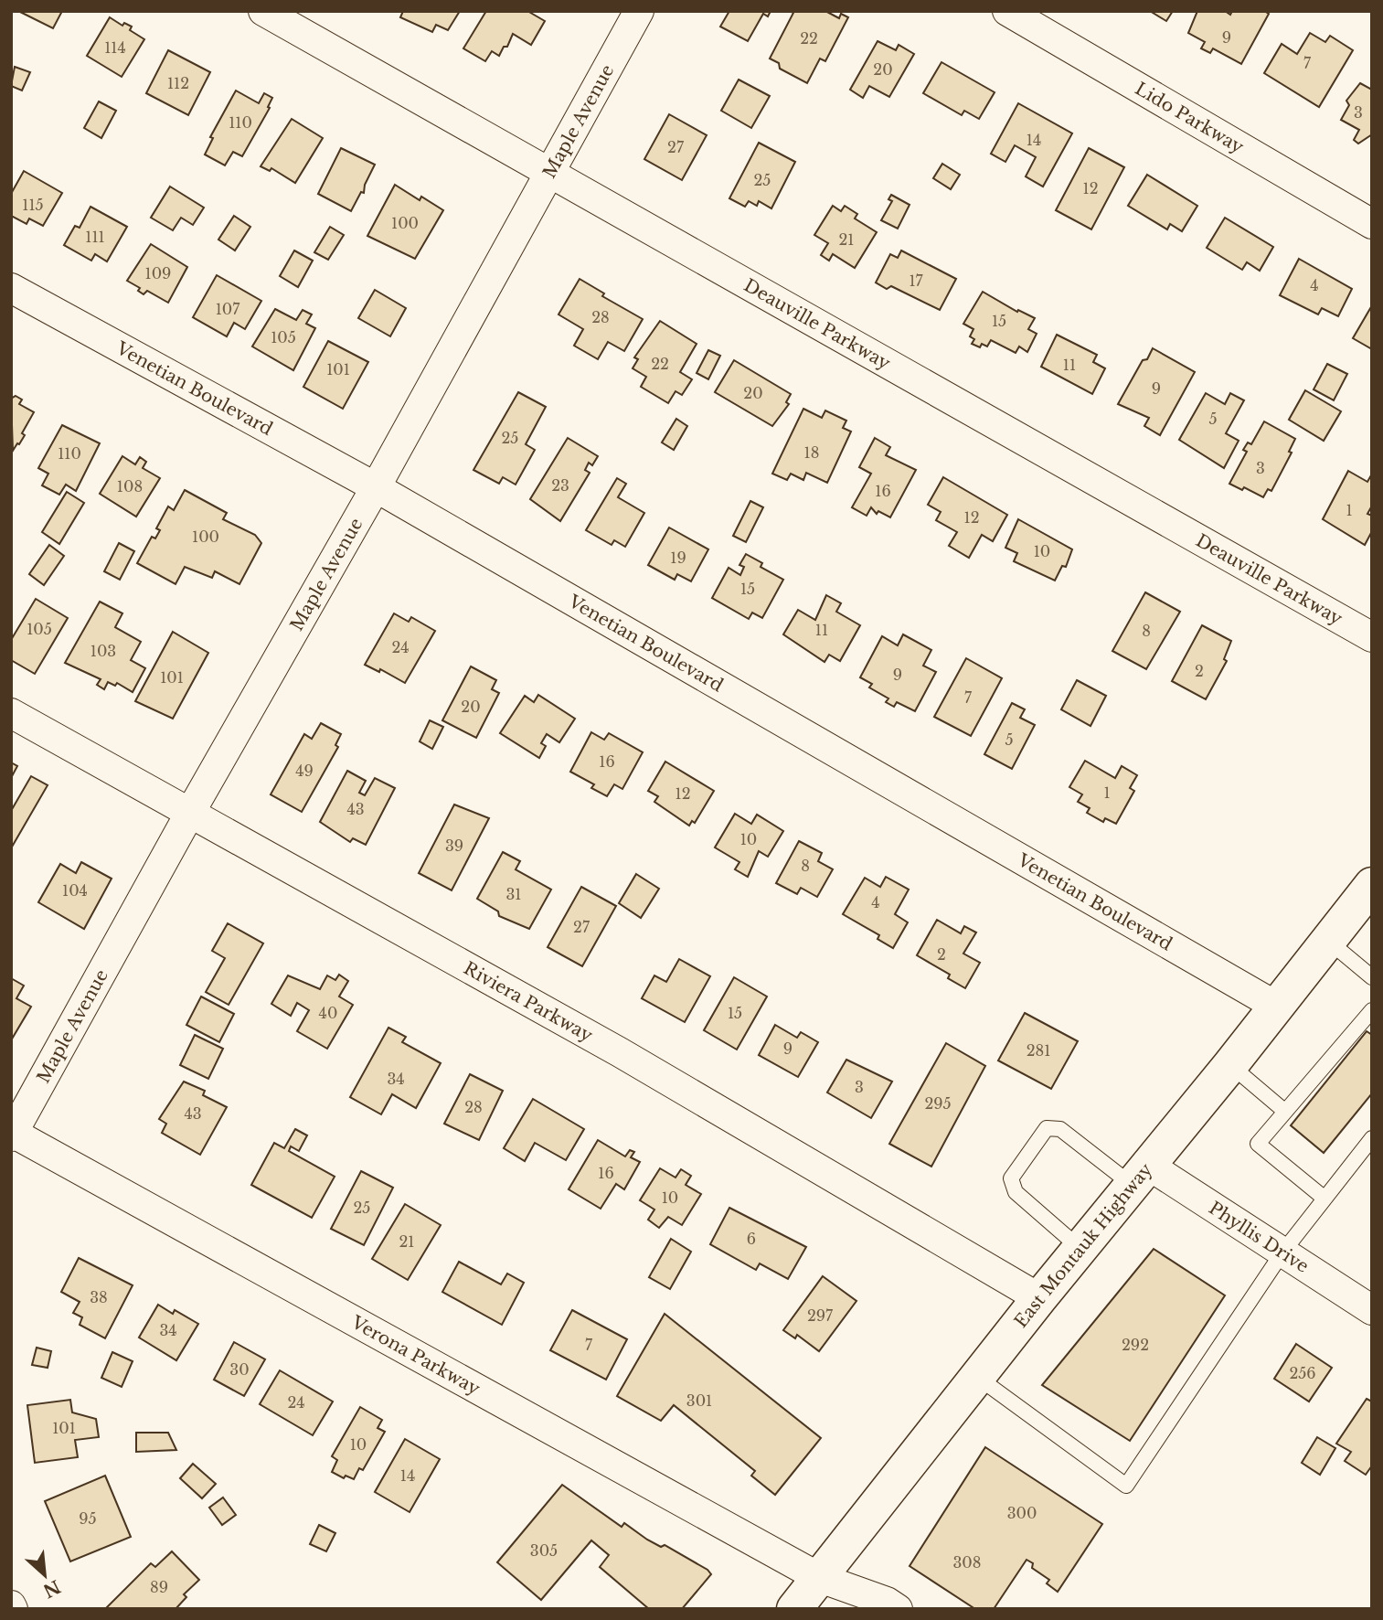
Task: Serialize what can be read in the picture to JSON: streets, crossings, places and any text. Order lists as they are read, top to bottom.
{
  "streets": {
    "main road": ["East Montauk Highway"],
    "street": [
      "Lido Parkway",
      "Maple Avenue",
      "Deauville Parkway",
      "Venetian Boulevard",
      "Riviera Parkway",
      "Phyllis Drive",
      "Verona Parkway"
    ]
  },
  "crossings": [
    ["Maple Avenue", "Deauville Parkway"],
    ["Maple Avenue", "Venetian Boulevard"],
    ["Maple Avenue", "Riviera Parkway"],
    ["Maple Avenue", "Verona Parkway"],
    ["Venetian Boulevard", "East Montauk Highway"],
    ["Riviera Parkway", "East Montauk Highway"],
    ["Phyllis Drive", "East Montauk Highway"],
    ["East Montauk Highway", "Verona Parkway"]
  ],
  "house_numbers": [
    "9",
    "22",
    "114",
    "7",
    "20",
    "112",
    "3",
    "110",
    "14",
    "27",
    "25",
    "12",
    "115",
    "100",
    "111",
    "21",
    "109",
    "17",
    "4",
    "107",
    "28",
    "15",
    "105",
    "22",
    "11",
    "101",
    "9",
    "20",
    "5",
    "25",
    "18",
    "110",
    "3",
    "23",
    "108",
    "16",
    "1",
    "12",
    "100",
    "10",
    "19",
    "15",
    "105",
    "11",
    "8",
    "24",
    "103",
    "2",
    "9",
    "101",
    "7",
    "20",
    "5",
    "16",
    "49",
    "1",
    "12",
    "43",
    "10",
    "39",
    "8",
    "104",
    "31",
    "4",
    "27",
    "2",
    "40",
    "15",
    "9",
    "281",
    "34",
    "3",
    "295",
    "28",
    "43",
    "16",
    "10",
    "25",
    "6",
    "21",
    "38",
    "297",
    "34",
    "7",
    "292",
    "30",
    "256",
    "301",
    "24",
    "101",
    "10",
    "14",
    "300",
    "95",
    "305",
    "308",
    "89"
  ],
  "north": "bottom right"
}
